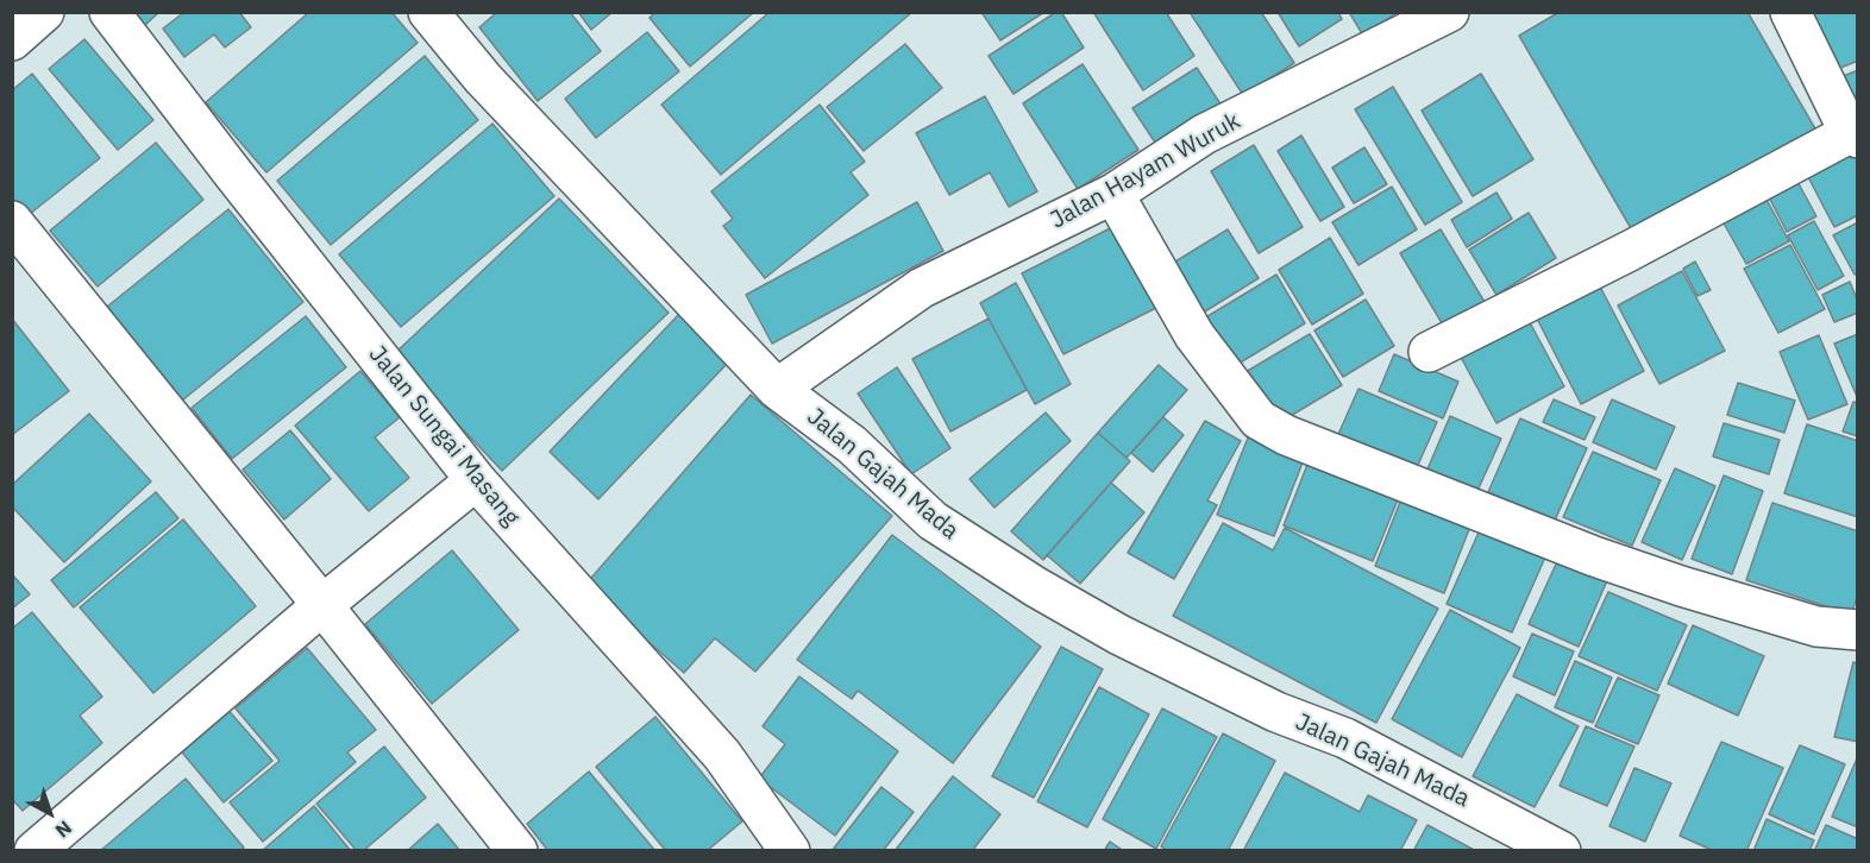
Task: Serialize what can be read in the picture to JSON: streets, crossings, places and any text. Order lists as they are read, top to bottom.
{
  "streets": {
    "street": ["Jalan Hayam Wuruk", "Jalan Sungai Masang", "Jalan Gajah Mada"]
  },
  "crossings": [
    ["Jalan Hayam Wuruk", "Jalan Gajah Mada"]
  ],
  "north": "bottom right"
}
